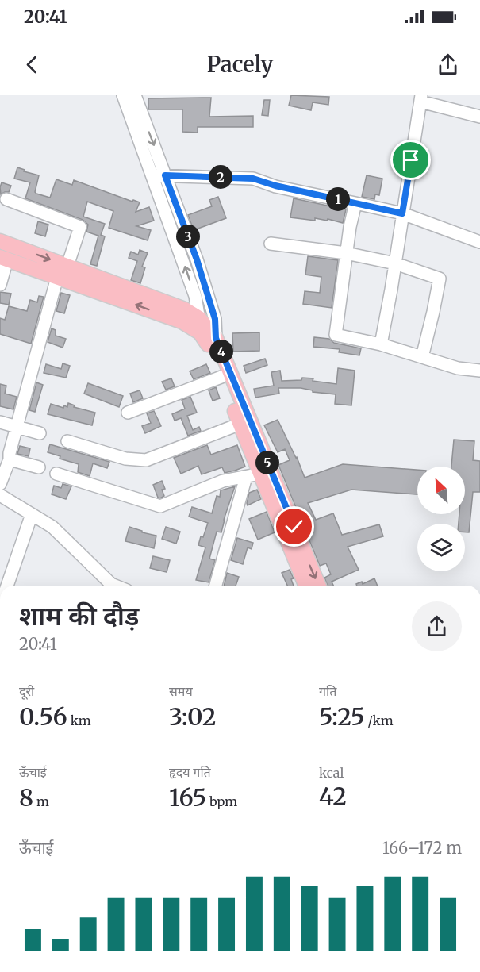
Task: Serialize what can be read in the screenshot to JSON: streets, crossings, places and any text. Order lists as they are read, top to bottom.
{
  "north": "top left",
  "page": {
    "status": "20:41",
    "header": "Pacely",
    "pins": [
      "2",
      "1",
      "3",
      "4",
      "5"
    ],
    "heading": ["शाम की दौड़", "20:41"],
    "stats": [
      ["दूरी", "0.56 km"],
      ["समय", "3:02"],
      ["गति", "5:25 /km"],
      ["ऊँचाई", "8 m"],
      ["हृदय गति", "165 bpm"],
      ["kcal", "42"]
    ],
    "chart": ["ऊँचाई", "166–172 m"]
  }
}
